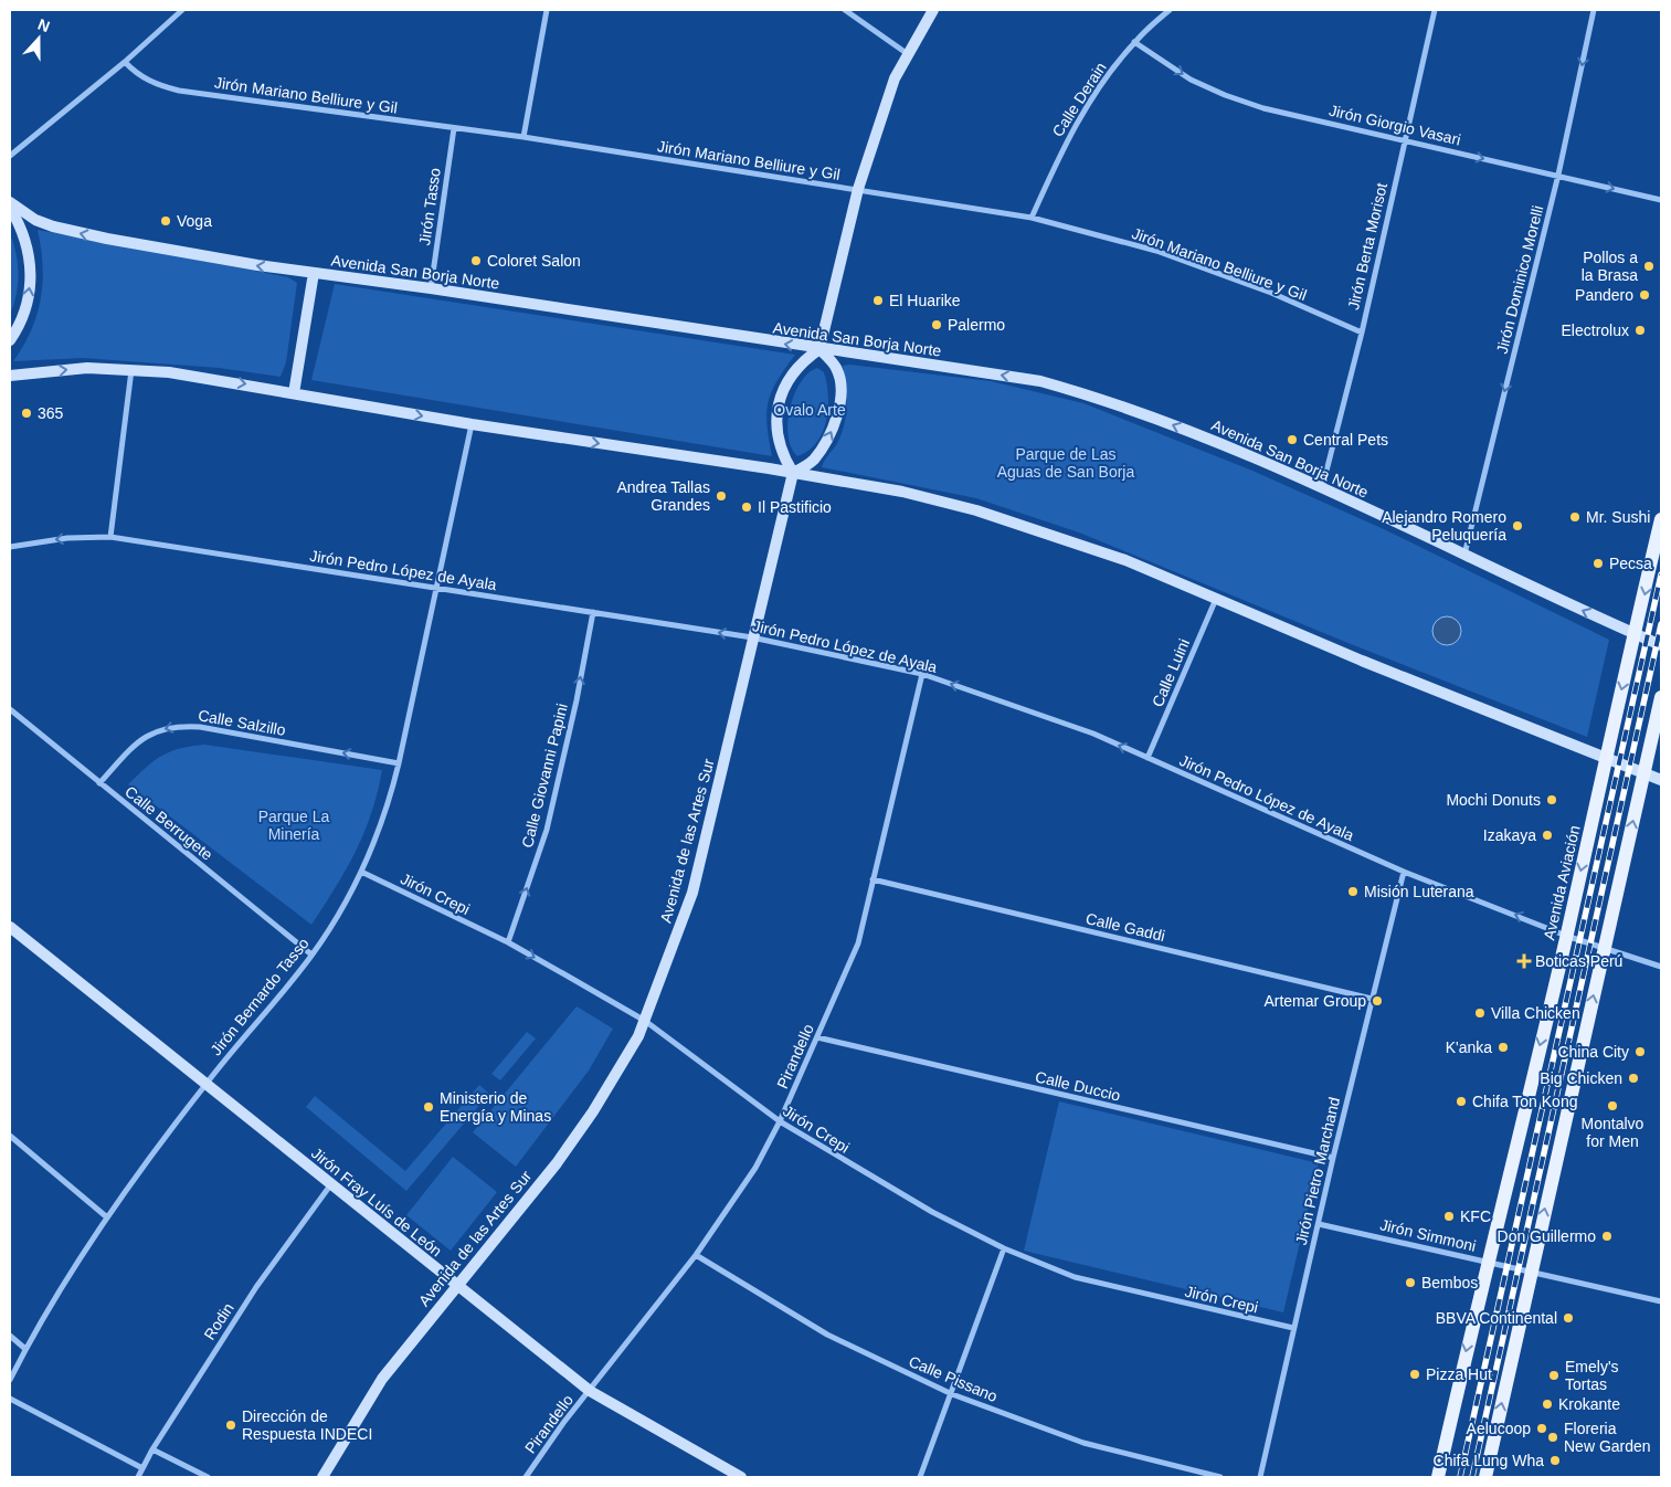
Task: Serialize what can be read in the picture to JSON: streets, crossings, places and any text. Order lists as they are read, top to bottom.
{
  "streets": {
    "main road": [
      "Avenida San Borja Norte",
      "Avenida de las Artes Sur",
      "Avenida Aviación",
      "Jirón Fray Luís de León"
    ],
    "street": [
      "Jirón Mariano Belliure y Gil",
      "Calle Derain",
      "Jirón Giorgio Vasari",
      "Jirón Tasso",
      "Jirón Berta Morisot",
      "Jirón Dominico Morelli",
      "Jirón Pedro López de Ayala",
      "Calle Luini",
      "Calle Salzillo",
      "Calle Giovanni Papini",
      "Calle Berrugete",
      "Jirón Crepi",
      "Calle Gaddi",
      "Jirón Bernardo Tasso",
      "Pirandello",
      "Calle Duccio",
      "Jirón Pietro Marchand",
      "Jirón Simmoni",
      "Rodin",
      "Calle Pissano"
    ]
  },
  "crossings": [
    ["Jirón Mariano Belliure y Gil", "Calle Derain"],
    ["Jirón Mariano Belliure y Gil", "Jirón Tasso"],
    ["Jirón Mariano Belliure y Gil", "Jirón Berta Morisot"],
    ["Calle Derain", "Jirón Giorgio Vasari"],
    ["Jirón Giorgio Vasari", "Jirón Berta Morisot"],
    ["Jirón Giorgio Vasari", "Jirón Dominico Morelli"],
    ["Jirón Tasso", "Avenida San Borja Norte"],
    ["Jirón Berta Morisot", "Avenida San Borja Norte"],
    ["Avenida San Borja Norte", "Jirón Dominico Morelli"],
    ["Avenida San Borja Norte", "Avenida Aviación"],
    ["Jirón Pedro López de Ayala", "Calle Luini"],
    ["Jirón Pedro López de Ayala", "Calle Giovanni Papini"],
    ["Jirón Pedro López de Ayala", "Avenida de las Artes Sur"],
    ["Jirón Pedro López de Ayala", "Avenida Aviación"],
    ["Jirón Pedro López de Ayala", "Jirón Bernardo Tasso"],
    ["Jirón Pedro López de Ayala", "Pirandello"],
    ["Jirón Pedro López de Ayala", "Jirón Pietro Marchand"],
    ["Calle Salzillo", "Calle Berrugete"],
    ["Calle Salzillo", "Jirón Bernardo Tasso"],
    ["Calle Giovanni Papini", "Jirón Crepi"],
    ["Calle Berrugete", "Jirón Bernardo Tasso"],
    ["Avenida de las Artes Sur", "Jirón Crepi"],
    ["Avenida de las Artes Sur", "Jirón Fray Luís de León"],
    ["Avenida Aviación", "Jirón Simmoni"],
    ["Jirón Crepi", "Jirón Bernardo Tasso"],
    ["Jirón Crepi", "Pirandello"],
    ["Jirón Crepi", "Jirón Pietro Marchand"],
    ["Calle Gaddi", "Pirandello"],
    ["Calle Gaddi", "Jirón Pietro Marchand"],
    ["Jirón Bernardo Tasso", "Jirón Fray Luís de León"],
    ["Pirandello", "Calle Duccio"],
    ["Pirandello", "Jirón Fray Luís de León"],
    ["Pirandello", "Calle Pissano"],
    ["Calle Duccio", "Jirón Pietro Marchand"],
    ["Jirón Pietro Marchand", "Jirón Simmoni"],
    ["Jirón Fray Luís de León", "Rodin"]
  ],
  "one_way": [
    "Jirón Giorgio Vasari",
    "Avenida San Borja Norte",
    "Jirón Dominico Morelli",
    "Jirón Pedro López de Ayala",
    "Calle Salzillo",
    "Calle Giovanni Papini"
  ],
  "parks": ["Ovalo Arte", "Parque de Las Aguas de San Borja", "Parque La Minería"],
  "places": {
    "other": [
      "Voga",
      "Coloret Salon",
      "Pollos a la Brasa",
      "Pandero",
      "El Huarike",
      "Palermo",
      "Electrolux",
      "365",
      "Central Pets",
      "Andrea Tallas Grandes",
      "Il Pastificio",
      "Mr. Sushi",
      "Alejandro Romero Peluquería",
      "Pecsa",
      "Mochi Donuts",
      "Izakaya",
      "Misión Luterana",
      "Artemar Group",
      "Villa Chicken",
      "K'anka",
      "China City",
      "Big Chicken",
      "Chifa Ton Kong",
      "Montalvo for Men",
      "Ministerio de Energía y Minas",
      "KFC",
      "Don Guillermo",
      "Bembos",
      "BBVA Continental",
      "Pizza Hut",
      "Emely's Tortas",
      "Krokante",
      "Dirección de Respuesta INDECI",
      "Aelucoop",
      "Floreria New Garden",
      "Chifa Lung Wha"
    ],
    "health": ["Boticas Perú"]
  },
  "north": "top"
}
